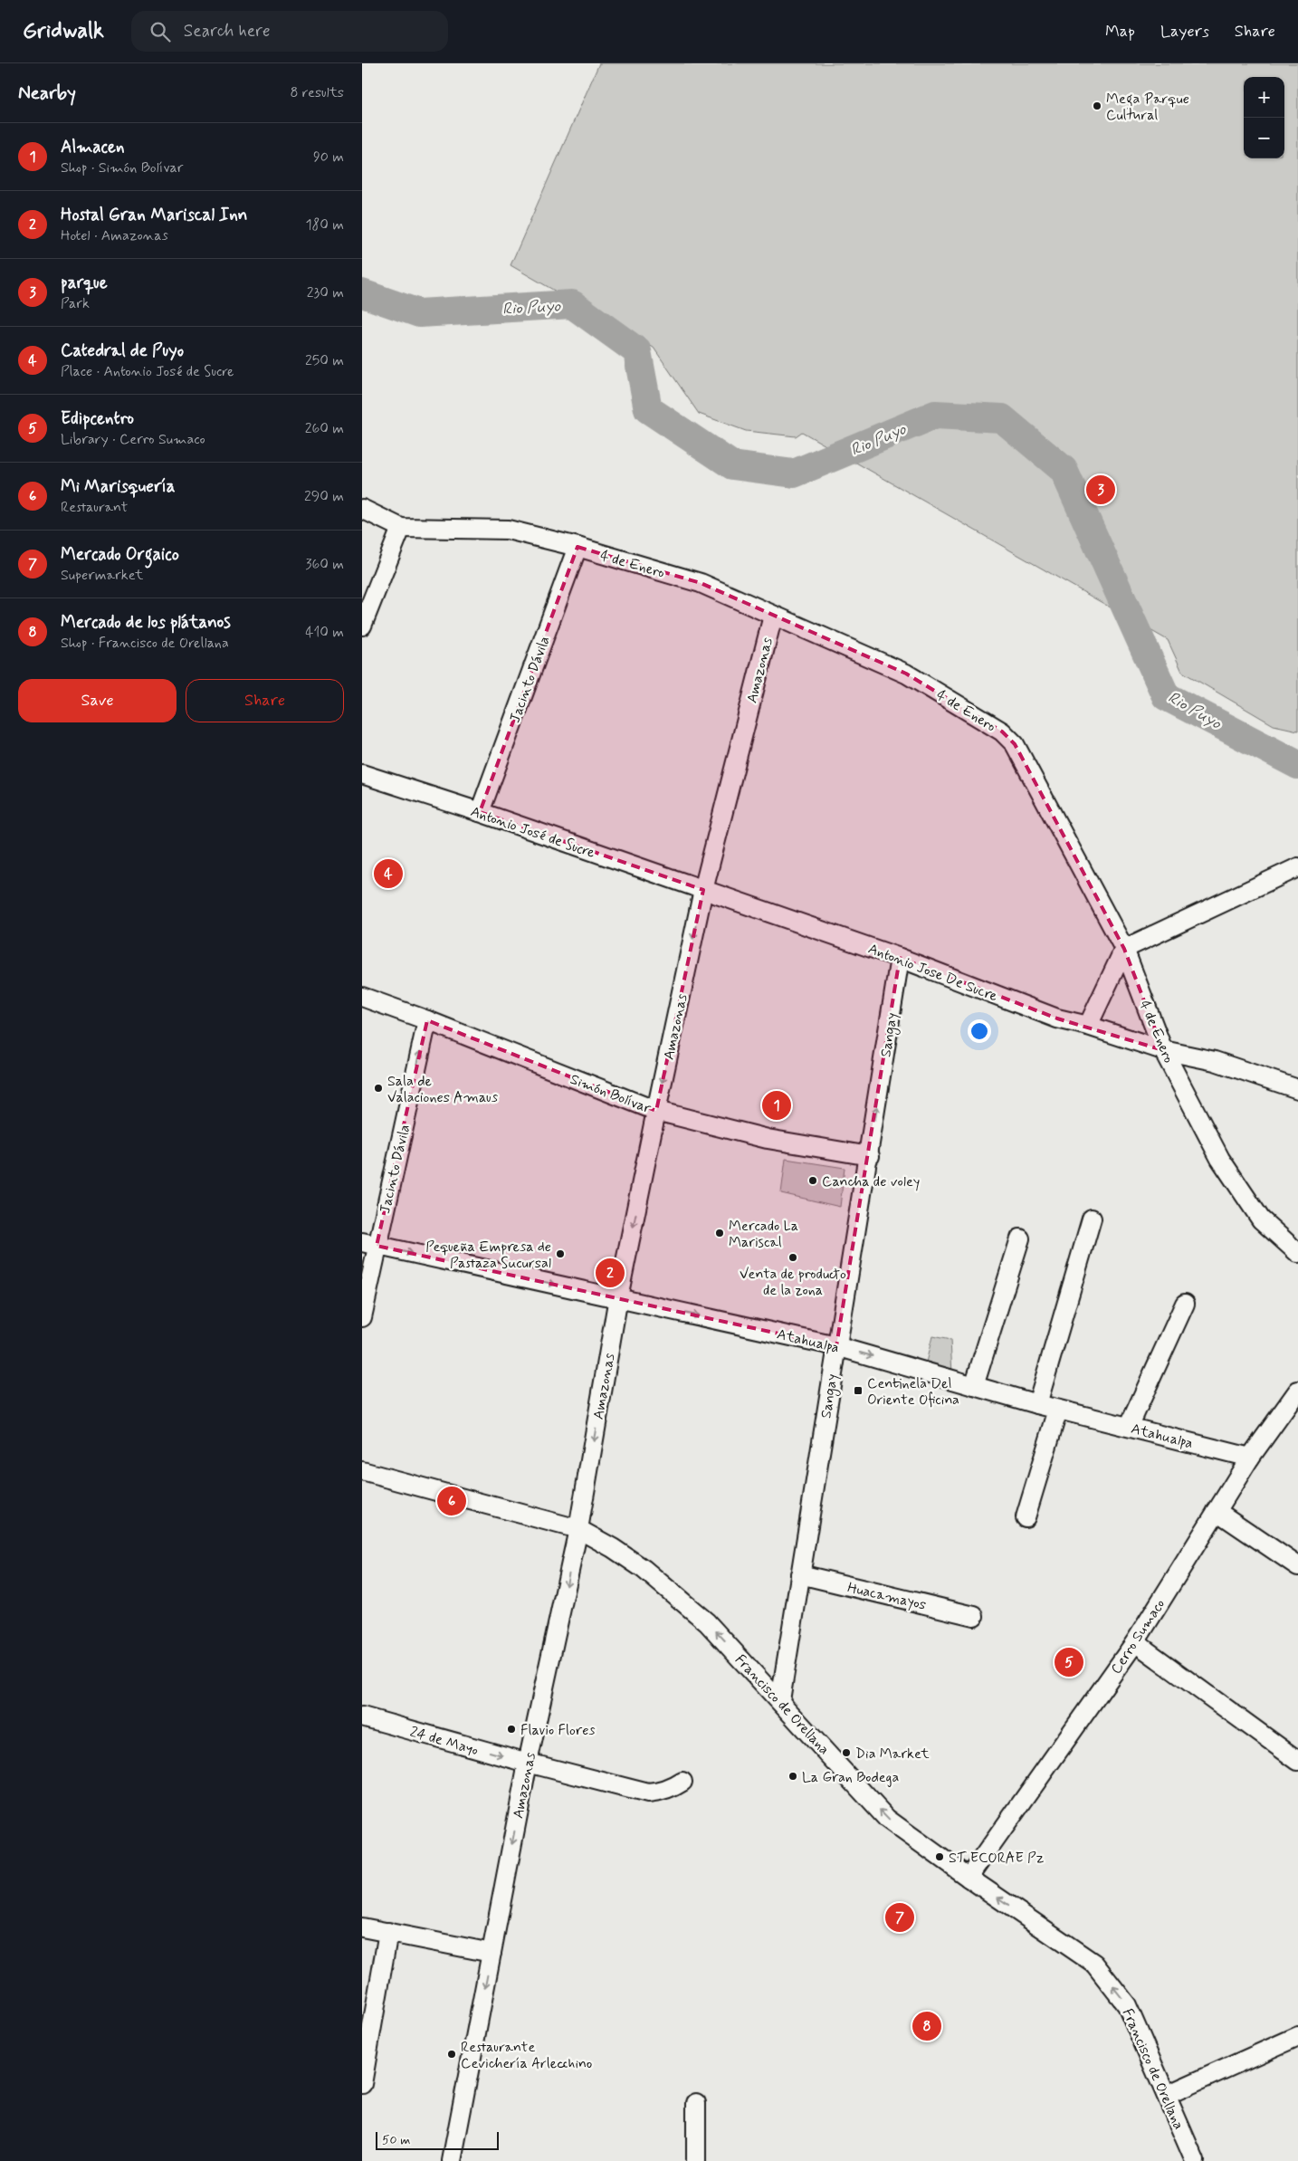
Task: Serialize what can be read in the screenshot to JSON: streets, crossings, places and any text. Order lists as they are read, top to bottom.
{
  "streets": {
    "street": [
      "4 de Enero",
      "Amazonas",
      "Jacinto Dávila",
      "Antonio José de Sucre",
      "Antonio Jose De Sucre",
      "Sangay",
      "Simón Bolívar",
      "Atahualpa",
      "Huacamayos",
      "Cerro Sumaco",
      "Francisco de Orellana",
      "24 de Mayo"
    ]
  },
  "crossings": [
    ["4 de Enero", "Amazonas"],
    ["4 de Enero", "Jacinto Dávila"],
    ["4 de Enero", "Antonio Jose De Sucre"],
    ["Amazonas", "Antonio José de Sucre"],
    ["Amazonas", "Antonio Jose De Sucre"],
    ["Amazonas", "Simón Bolívar"],
    ["Amazonas", "Atahualpa"],
    ["Amazonas", "Francisco de Orellana"],
    ["Amazonas", "24 de Mayo"],
    ["Jacinto Dávila", "Antonio José de Sucre"],
    ["Jacinto Dávila", "Simón Bolívar"],
    ["Jacinto Dávila", "Atahualpa"],
    ["Antonio José de Sucre", "Antonio Jose De Sucre"],
    ["Antonio Jose De Sucre", "Sangay"],
    ["Sangay", "Simón Bolívar"],
    ["Sangay", "Atahualpa"],
    ["Sangay", "Huacamayos"],
    ["Sangay", "Francisco de Orellana"],
    ["Atahualpa", "Cerro Sumaco"],
    ["Cerro Sumaco", "Francisco de Orellana"]
  ],
  "one_way": [
    "Amazonas",
    "Jacinto Dávila",
    "Atahualpa",
    "Francisco de Orellana",
    "24 de Mayo"
  ],
  "water": ["Rio Puyo"],
  "places": {
    "other": [
      "Mega Parque Cultural",
      "Sala de Valaciones Amaus",
      "Cancha de voley",
      "Mercado La Mariscal",
      "Pequeña Empresa de Pastaza Sucursal",
      "Venta de producto de la zona",
      "Flavio Flores",
      "Dia Market",
      "La Gran Bodega",
      "ST ECORAE Pz",
      "Restaurante Cevichería Arlecchino"
    ],
    "transit": ["Centinela Del Oriente Oficina"]
  },
  "scale_bar": "50 m",
  "page": {
    "header": "Gridwalk",
    "search": "Search here",
    "nav": ["Map", "Layers", "Share"],
    "heading": ["Nearby", "8 results"],
    "map_buttons": ["+", "−"],
    "list": [
      {
        "mark": "1",
        "name": "Almacen",
        "note": "Shop · Simón Bolívar",
        "value": "90 m"
      },
      {
        "mark": "2",
        "name": "Hostal Gran Mariscal Inn",
        "note": "Hotel · Amazonas",
        "value": "180 m"
      },
      {
        "mark": "3",
        "name": "parque",
        "note": "Park",
        "value": "230 m"
      },
      {
        "mark": "4",
        "name": "Catedral de Puyo",
        "note": "Place · Antonio José de Sucre",
        "value": "250 m"
      },
      {
        "mark": "5",
        "name": "Edipcentro",
        "note": "Library · Cerro Sumaco",
        "value": "260 m"
      },
      {
        "mark": "6",
        "name": "Mi Marisquería",
        "note": "Restaurant",
        "value": "290 m"
      },
      {
        "mark": "7",
        "name": "Mercado Orgaico",
        "note": "Supermarket",
        "value": "360 m"
      },
      {
        "mark": "8",
        "name": "Mercado de los plátanos",
        "note": "Shop · Francisco de Orellana",
        "value": "410 m"
      }
    ],
    "pins": [
      "3",
      "4",
      "1",
      "2",
      "6",
      "5",
      "7",
      "8"
    ],
    "buttons": ["Save", "Share"],
    "scale": "50 m"
  }
}
